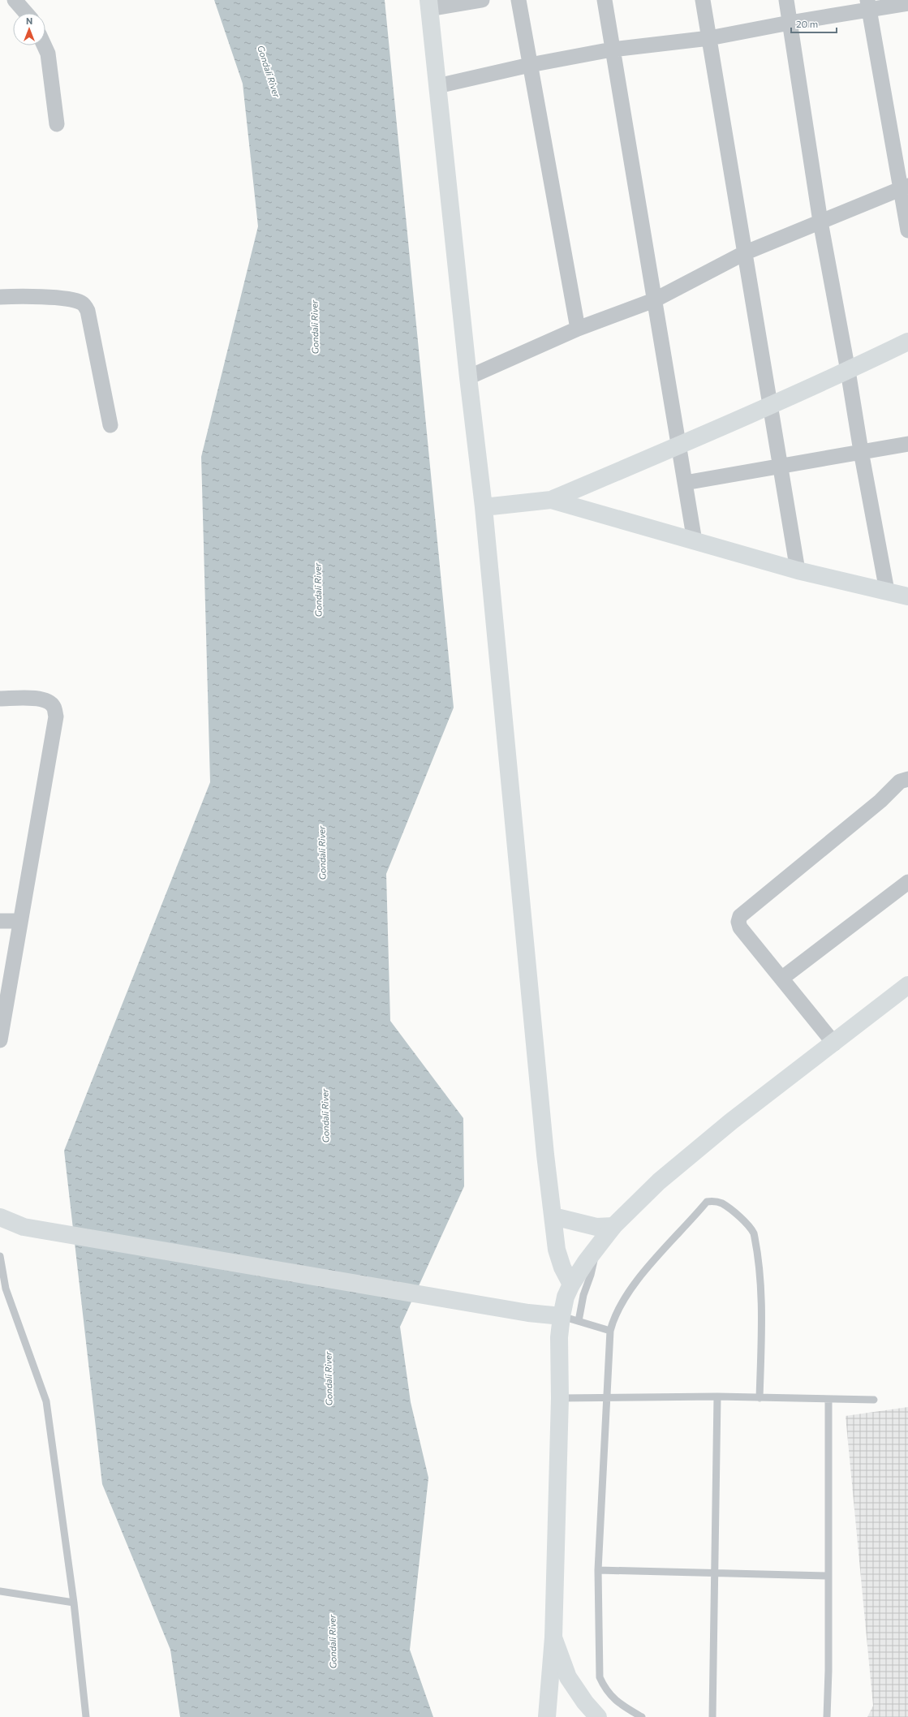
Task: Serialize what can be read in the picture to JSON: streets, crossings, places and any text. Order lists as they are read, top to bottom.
{
  "water": ["Gondali River"],
  "scale_bar": "20 m",
  "north": "top"
}
